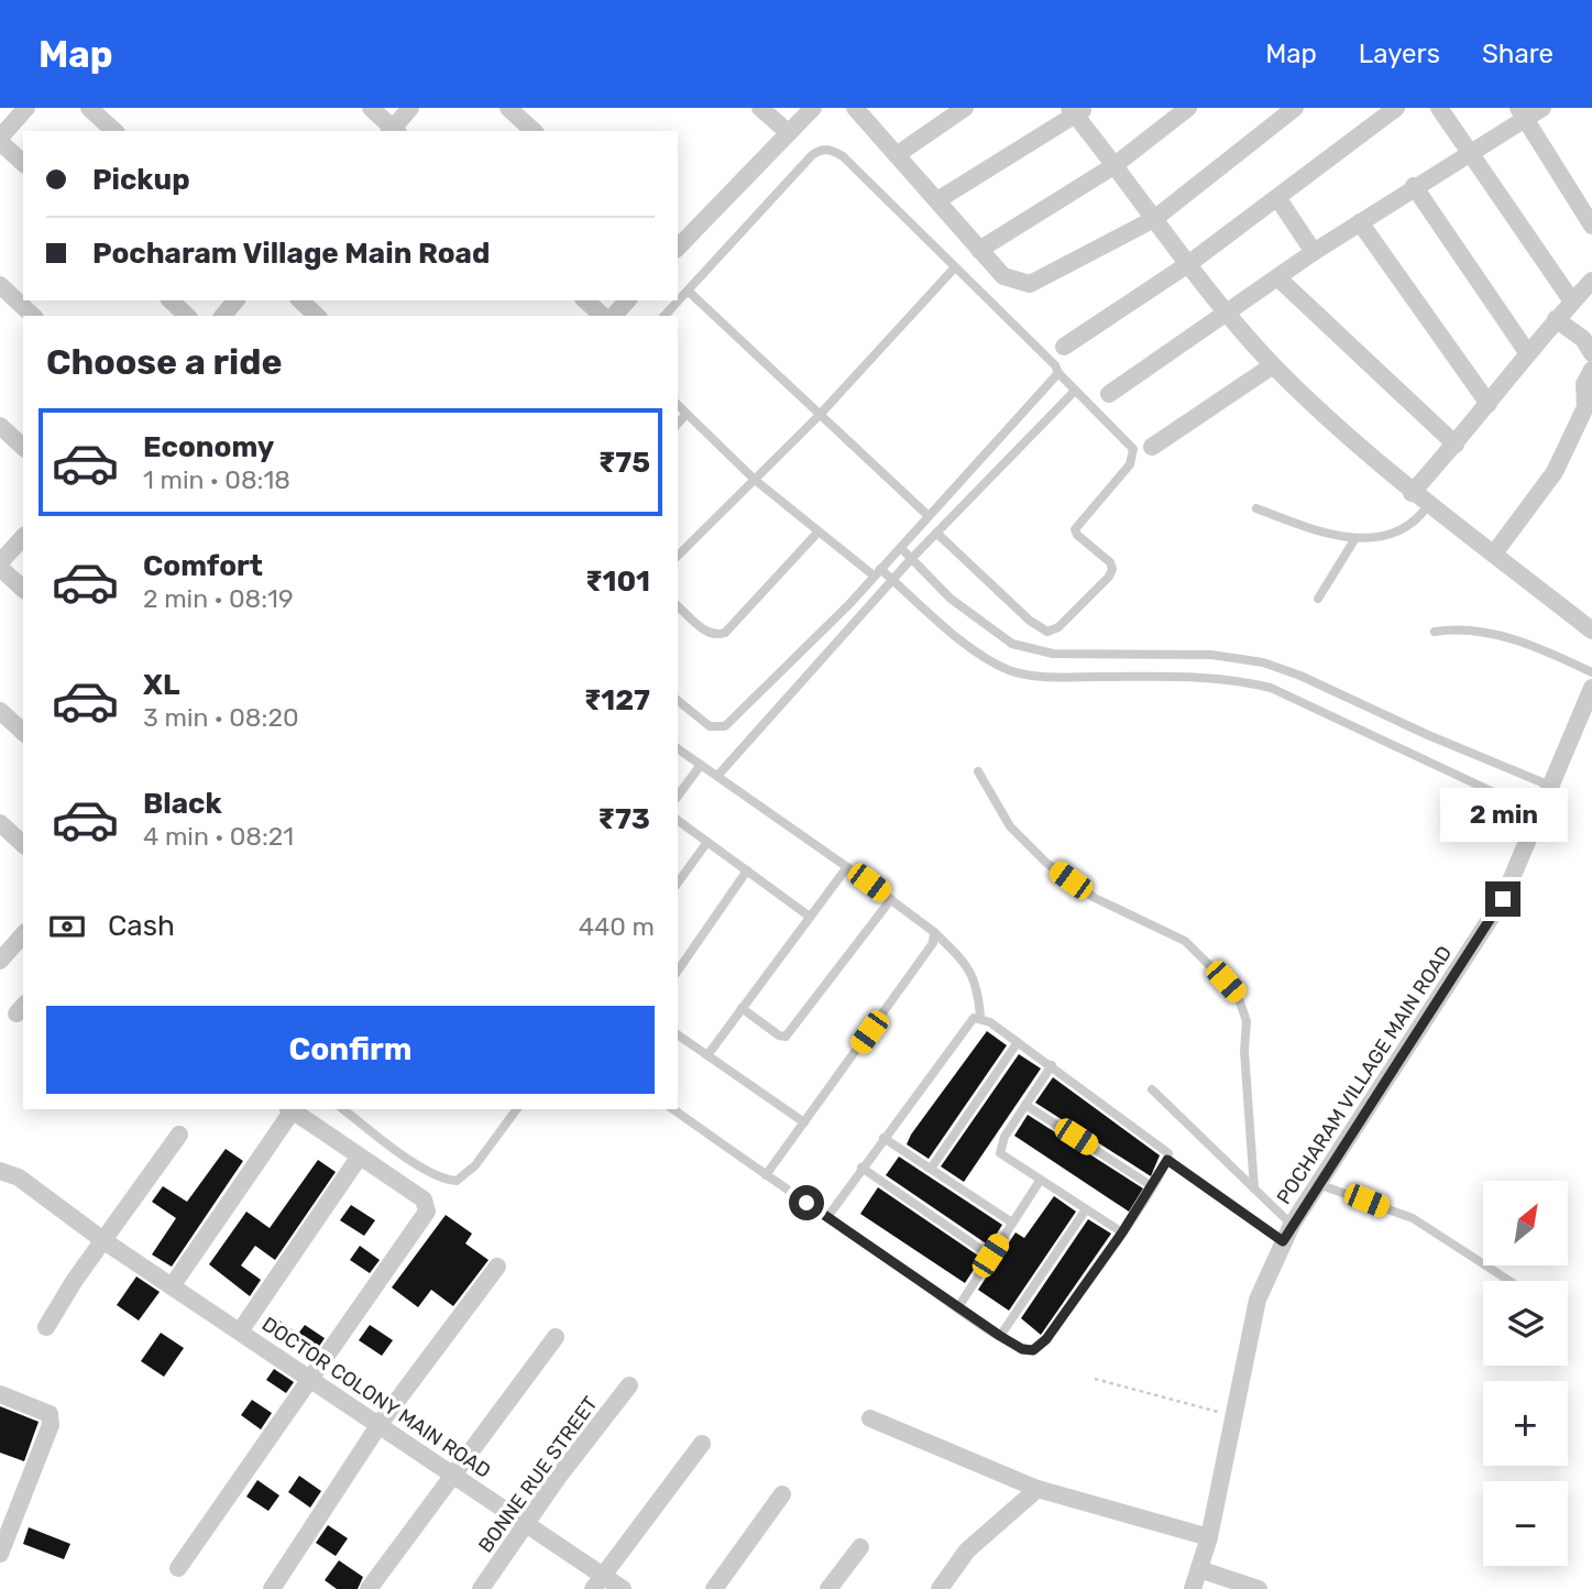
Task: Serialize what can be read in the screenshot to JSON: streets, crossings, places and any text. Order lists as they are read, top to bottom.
{
  "streets": {
    "street": ["POCHARAM VILLAGE MAIN ROAD", "DOCTOR COLONY MAIN ROAD", "BONNE RUE STREET"]
  },
  "crossings": [
    ["DOCTOR COLONY MAIN ROAD", "BONNE RUE STREET"]
  ],
  "north": "top right",
  "page": {
    "header": "Map",
    "nav": ["Map", "Layers", "Share"],
    "banner": ["Pickup", "Pocharam Village Main Road"],
    "heading": "Choose a ride",
    "list": [
      {
        "name": "Economy",
        "note": "1 min · 08:18",
        "value": "₹75"
      },
      {
        "name": "Comfort",
        "note": "2 min · 08:19",
        "value": "₹101"
      },
      {
        "name": "XL",
        "note": "3 min · 08:20",
        "value": "₹127"
      },
      {
        "name": "Black",
        "note": "4 min · 08:21",
        "value": "₹73"
      }
    ],
    "bubble": "2 min",
    "pay": ["Cash", "440 m"],
    "buttons": "Confirm",
    "map_buttons": ["+", "−"]
  }
}
